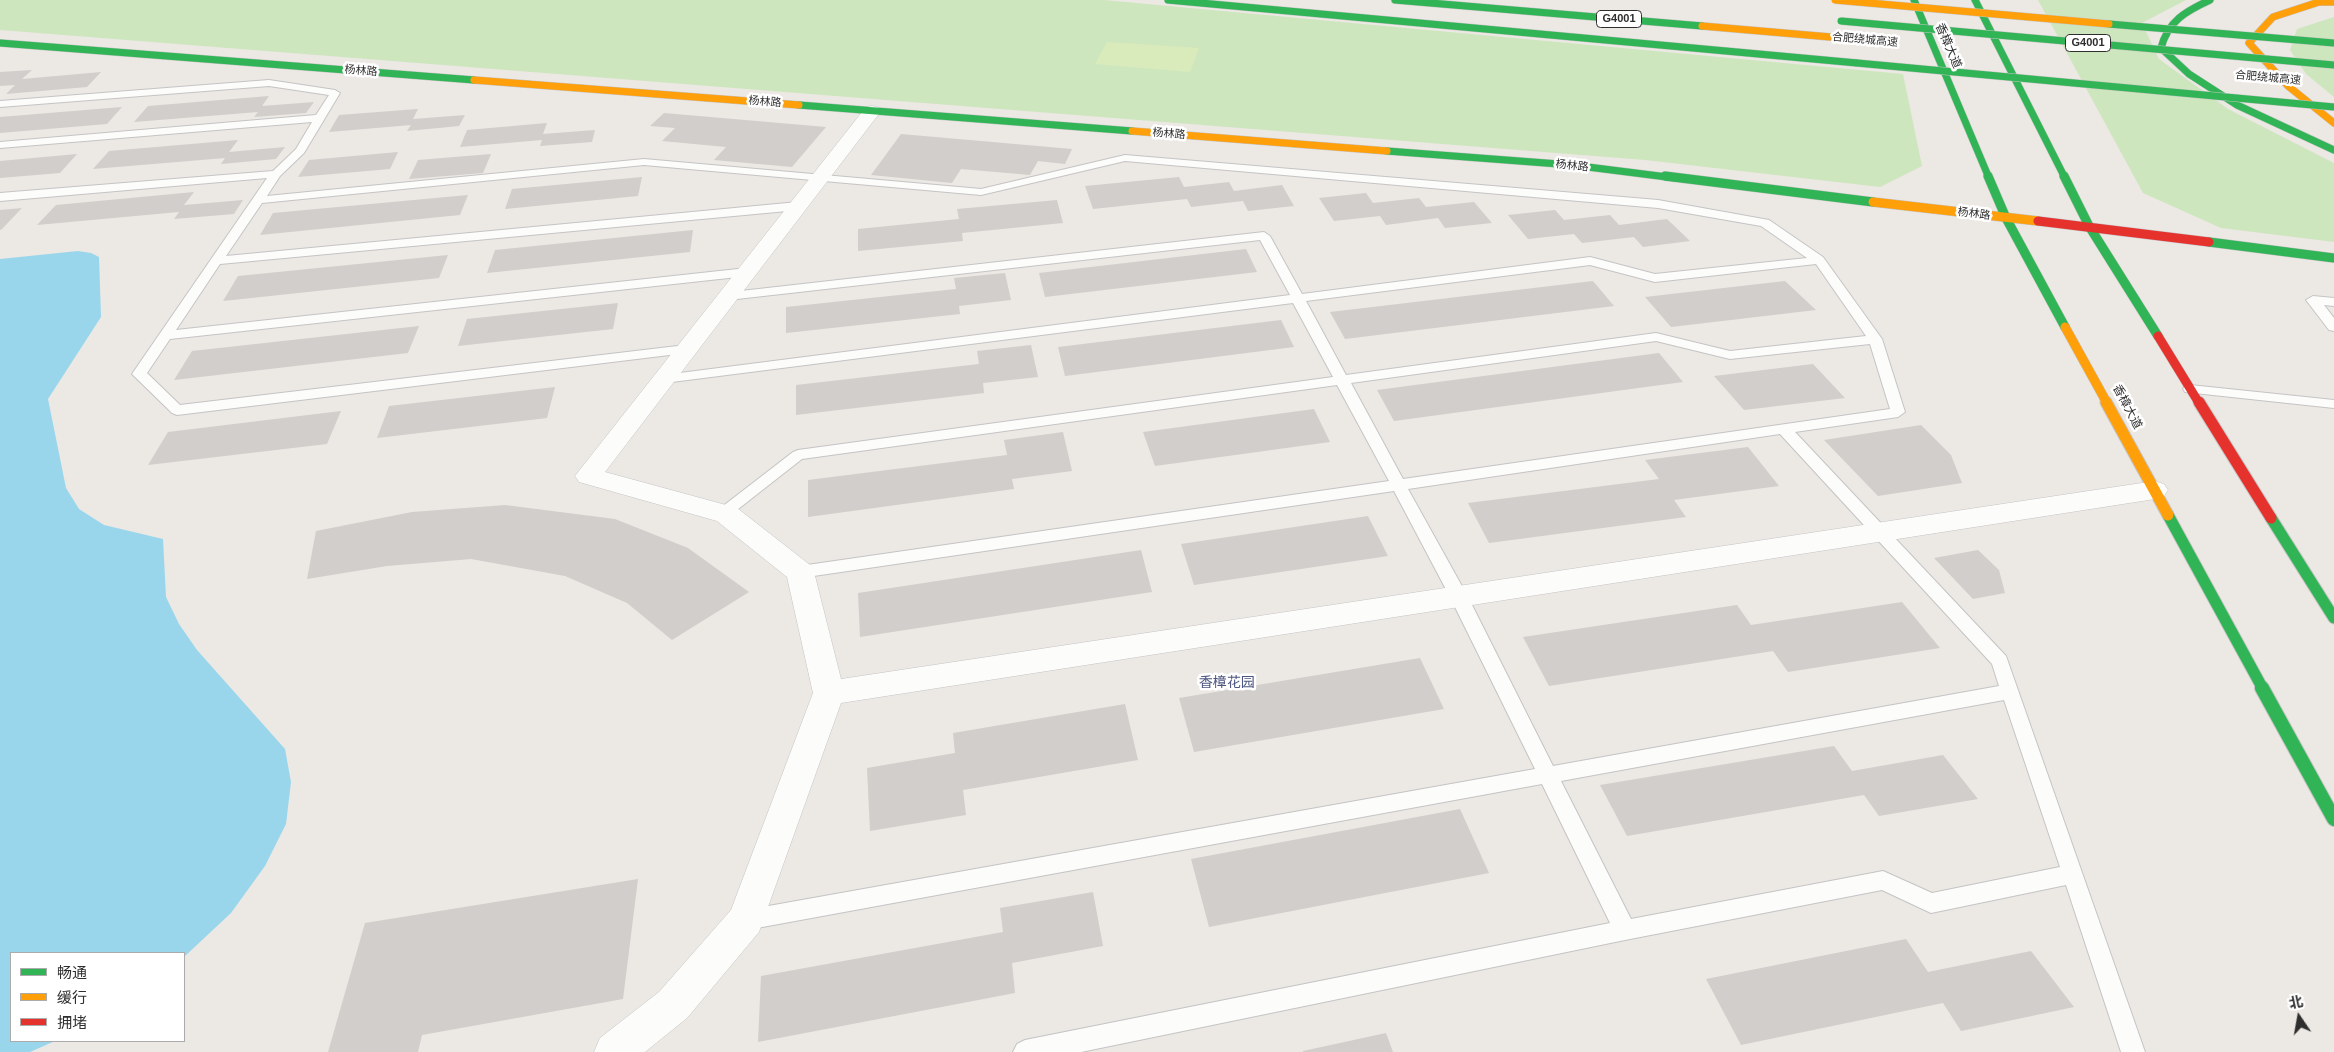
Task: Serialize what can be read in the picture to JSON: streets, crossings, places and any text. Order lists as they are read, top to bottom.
{
  "streets": {
    "main road": [
      "G4001",
      "合肥绕城高速",
      "香樟大道",
      "杨林路"
    ]
  },
  "crossings": [
    ["香樟大道", "杨林路"]
  ],
  "districts": ["香樟花园"],
  "legend": ["畅通", "缓行", "拥堵"],
  "north": "top"
}
